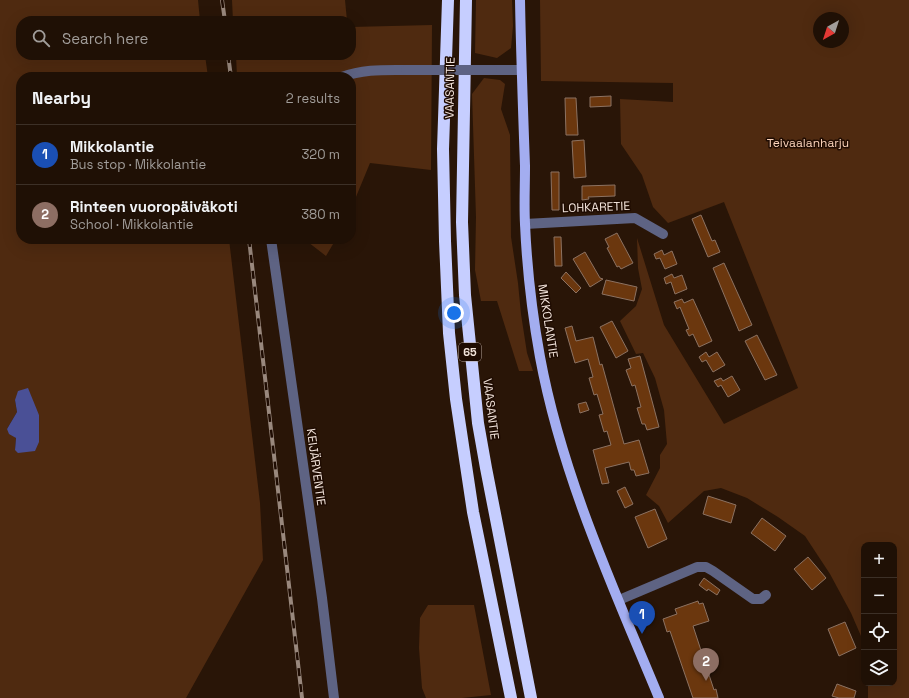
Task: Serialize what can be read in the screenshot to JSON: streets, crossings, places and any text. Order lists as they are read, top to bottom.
{
  "streets": {
    "highway": ["VAASANTIE", "65"],
    "main road": ["MIKKOLANTIE"],
    "street": ["LOHKARETIE", "KEIJÄRVENTIE"]
  },
  "crossings": [
    ["LOHKARETIE", "MIKKOLANTIE"]
  ],
  "parks": ["Teivaalanharju"],
  "north": "bottom left",
  "page": {
    "search": "Search here",
    "heading": ["Nearby", "2 results"],
    "list": [
      {
        "mark": "1",
        "name": "Mikkolantie",
        "note": "Bus stop · Mikkolantie",
        "value": "320 m"
      },
      {
        "mark": "2",
        "name": "Rinteen vuoropäiväkoti",
        "note": "School · Mikkolantie",
        "value": "380 m"
      }
    ],
    "map_buttons": ["+", "−"],
    "pins": ["1", "2"]
  }
}
